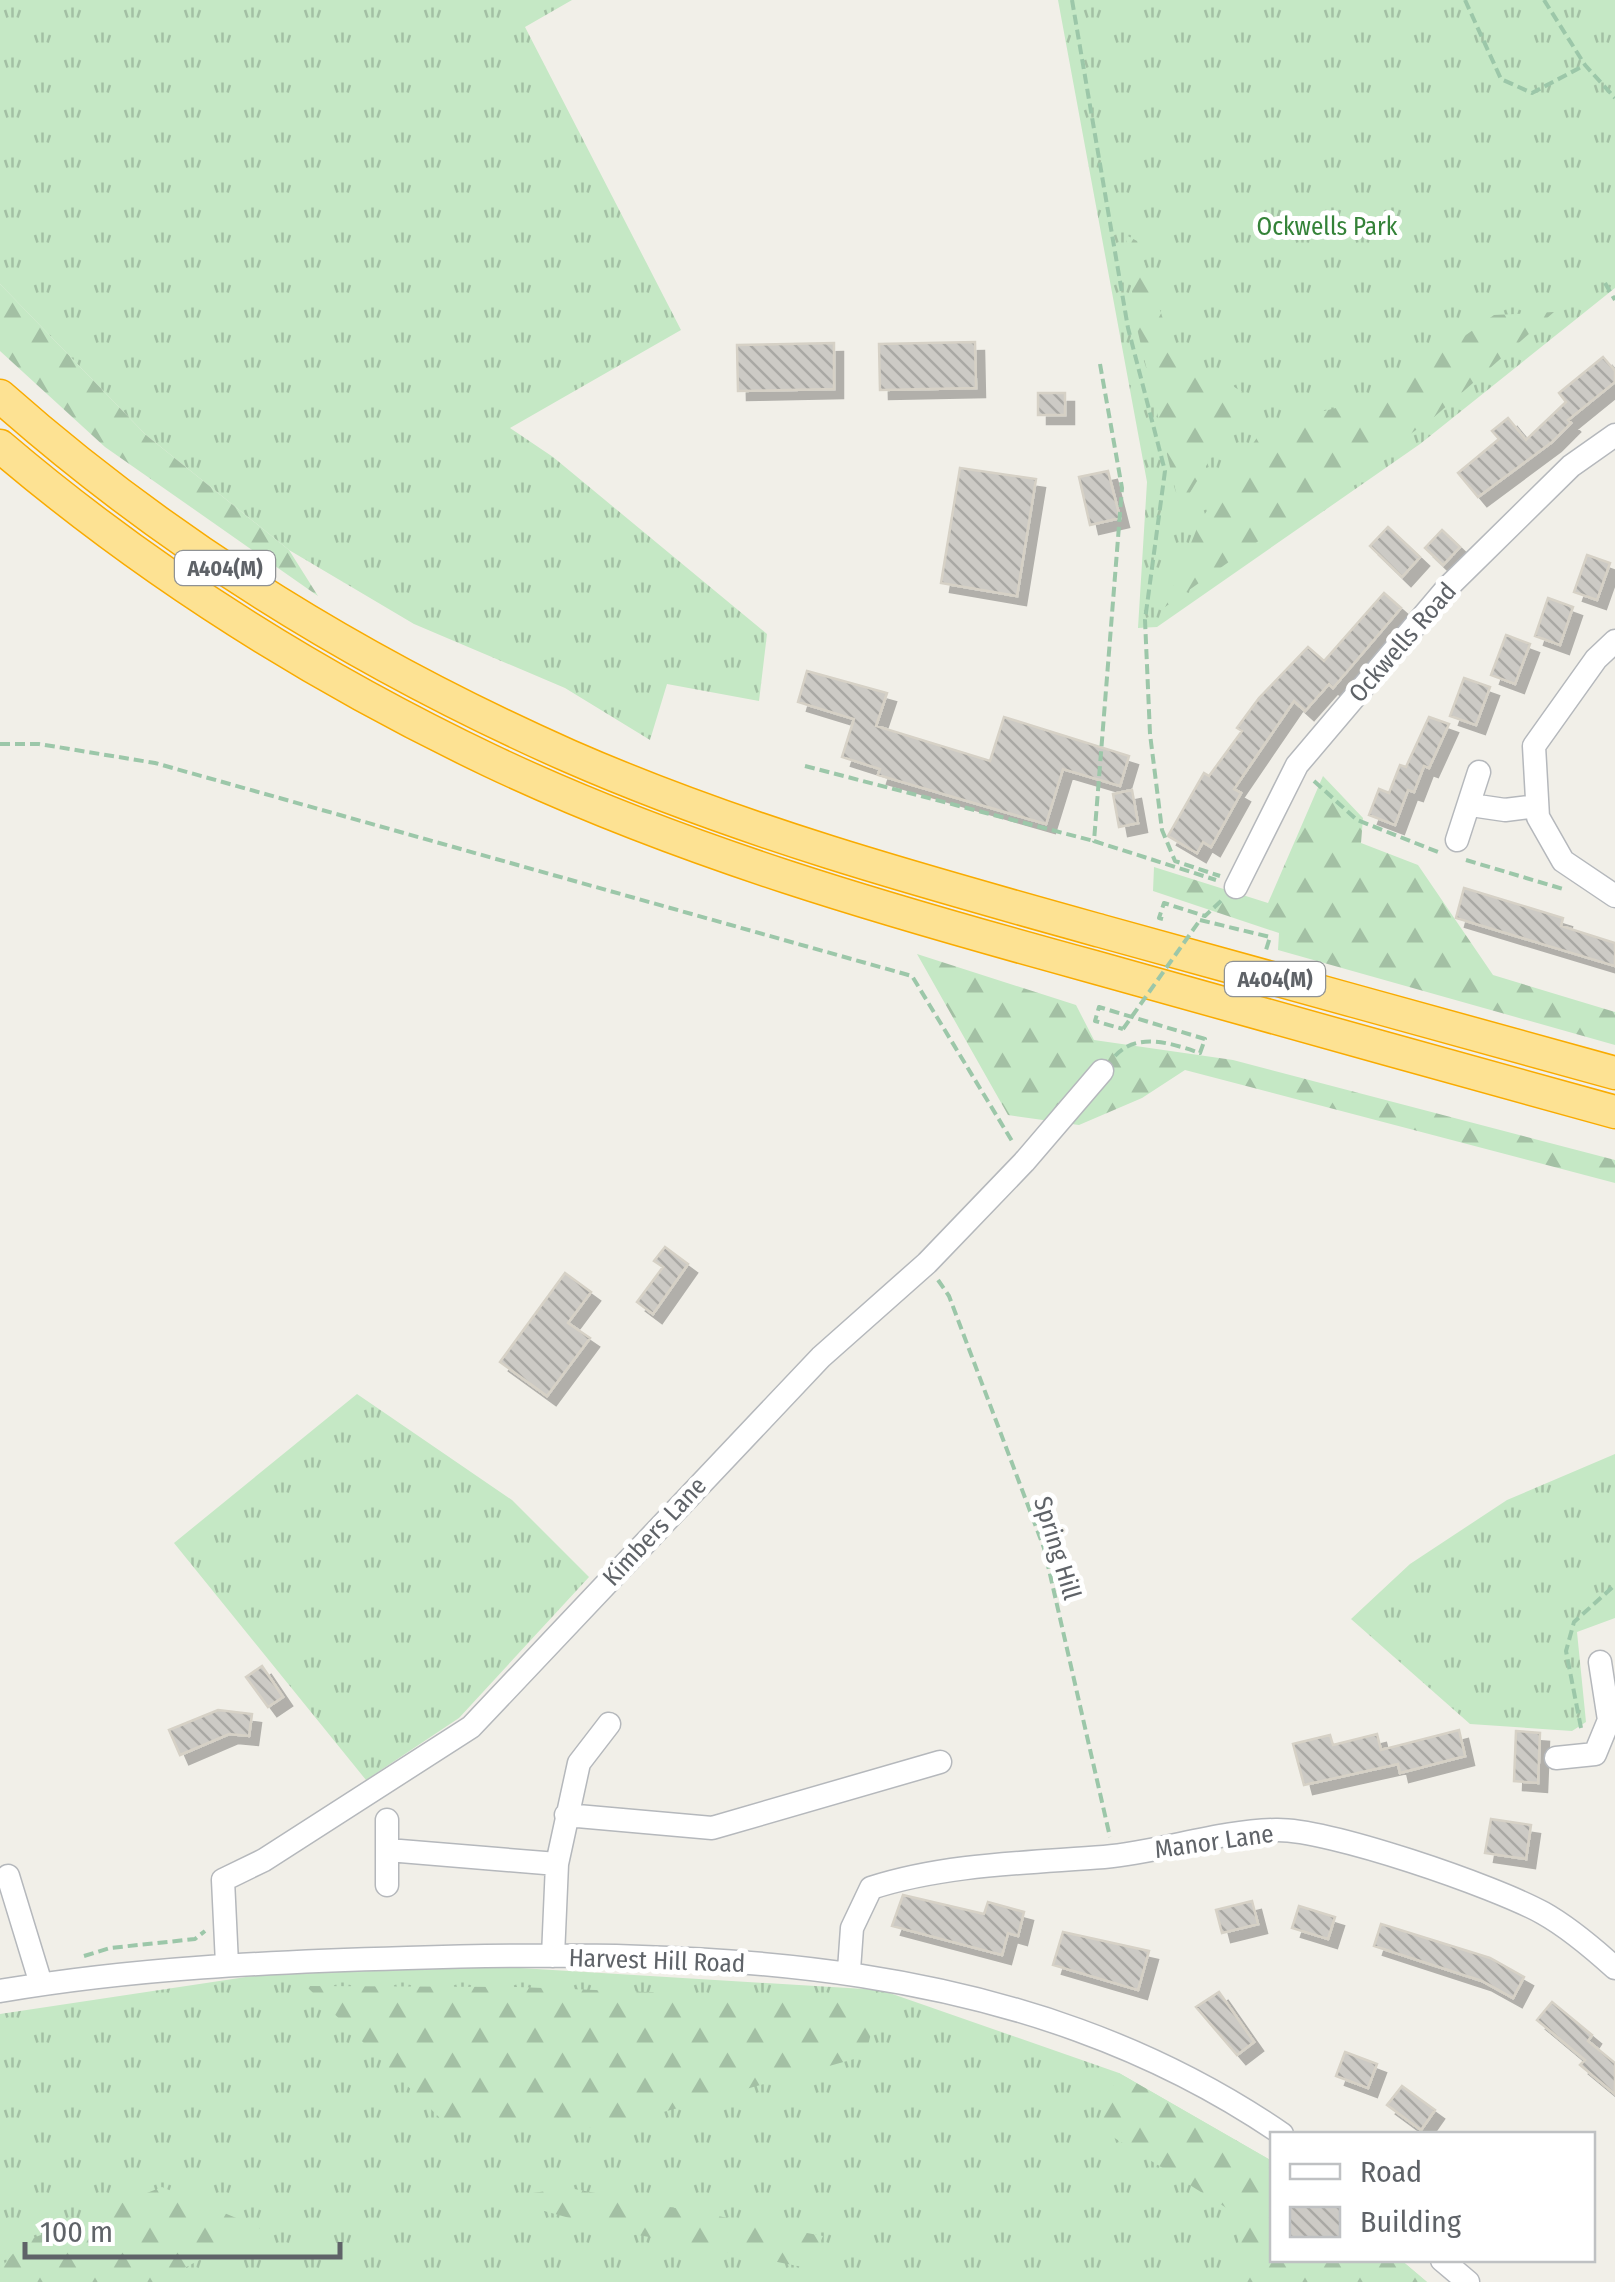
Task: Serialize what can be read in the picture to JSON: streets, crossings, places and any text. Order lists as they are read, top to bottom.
{
  "streets": {
    "highway": ["A404(M)"],
    "street": [
      "Ockwells Road",
      "Kimbers Lane",
      "Manor Lane",
      "Harvest Hill Road"
    ],
    "path": ["Spring Hill"]
  },
  "crossings": [
    ["Kimbers Lane", "Spring Hill"],
    ["Kimbers Lane", "Harvest Hill Road"],
    ["Spring Hill", "Manor Lane"],
    ["Manor Lane", "Harvest Hill Road"]
  ],
  "parks": ["Ockwells Park"],
  "legend": ["Road", "Building"],
  "scale_bar": "100 m"
}
